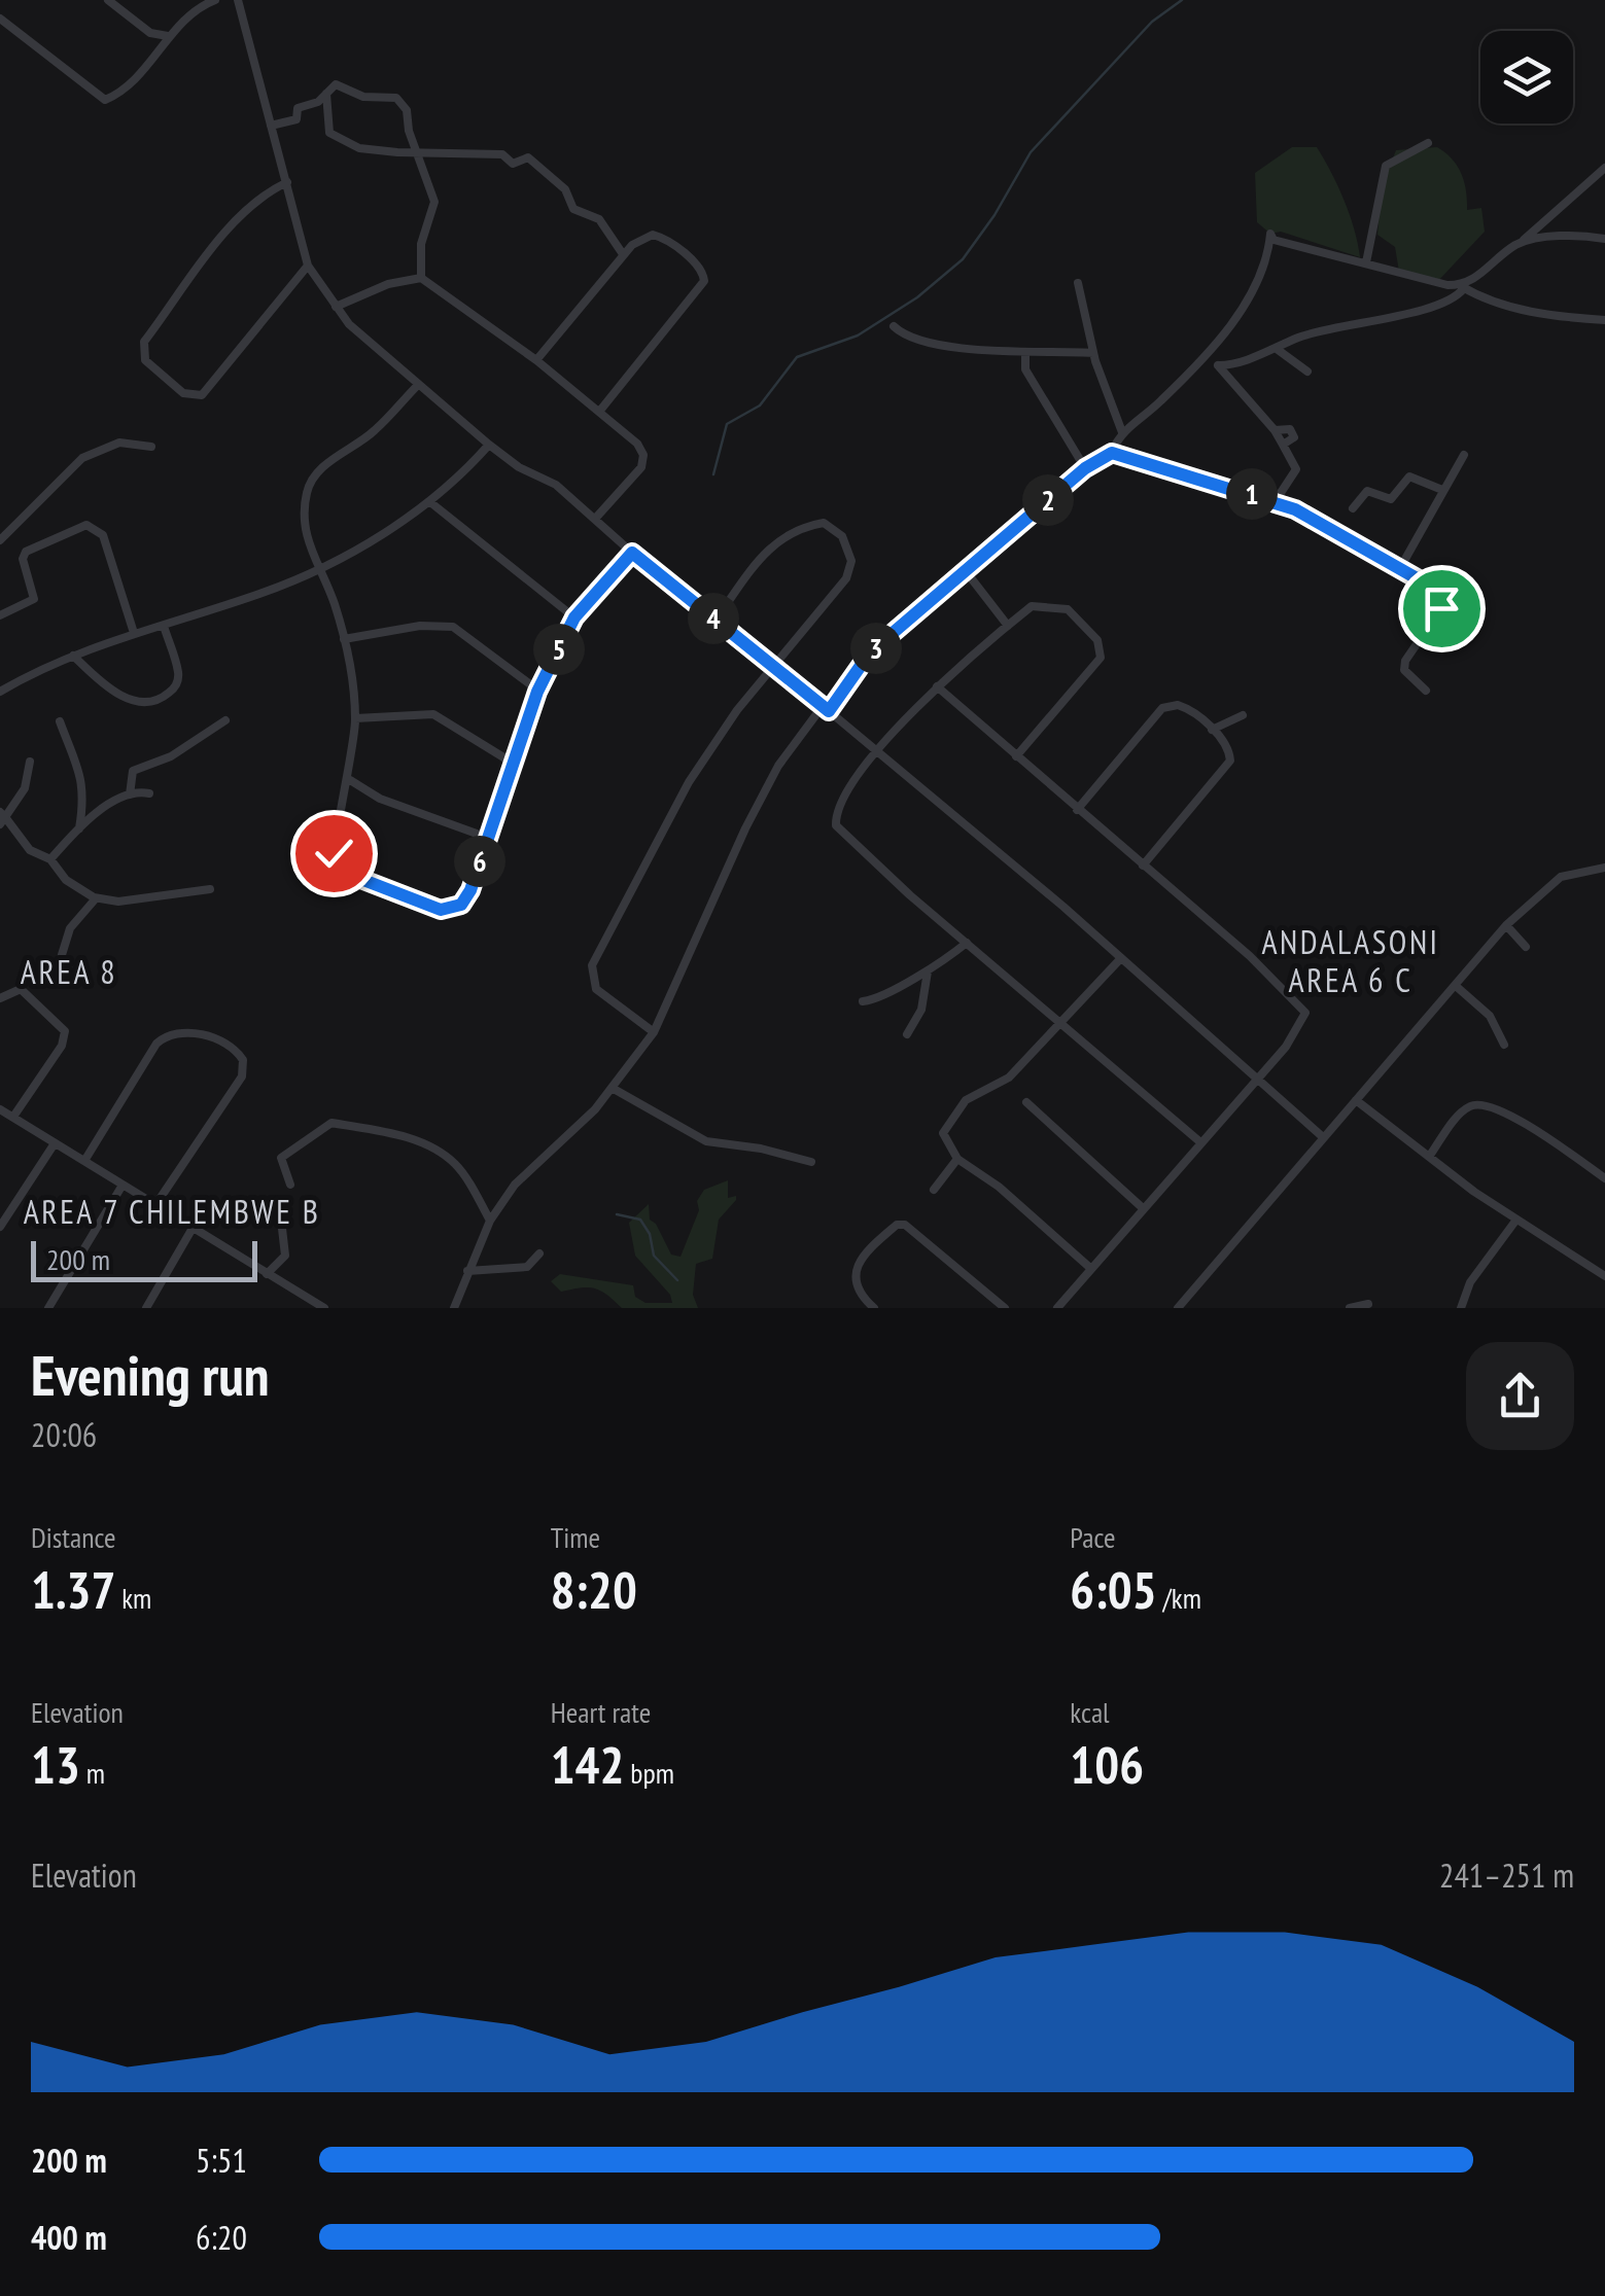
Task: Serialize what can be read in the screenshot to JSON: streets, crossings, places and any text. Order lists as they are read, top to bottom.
{
  "districts": ["ANDALASONI AREA 6 C", "AREA 8", "AREA 7 CHILEMBWE B"],
  "scale_bar": "200 m",
  "page": {
    "pins": [
      "1",
      "2",
      "4",
      "3",
      "5",
      "6"
    ],
    "scale": "200 m",
    "heading": ["Evening run", "20:06"],
    "stats": [
      ["Distance", "1.37 km"],
      ["Time", "8:20"],
      ["Pace", "6:05 /km"],
      ["Elevation", "13 m"],
      ["Heart rate", "142 bpm"],
      ["kcal", "106"]
    ],
    "chart": ["Elevation", "241–251 m"],
    "list": [
      {
        "name": "200 m",
        "note": "5:51"
      },
      {
        "name": "400 m",
        "note": "6:20"
      }
    ]
  }
}
